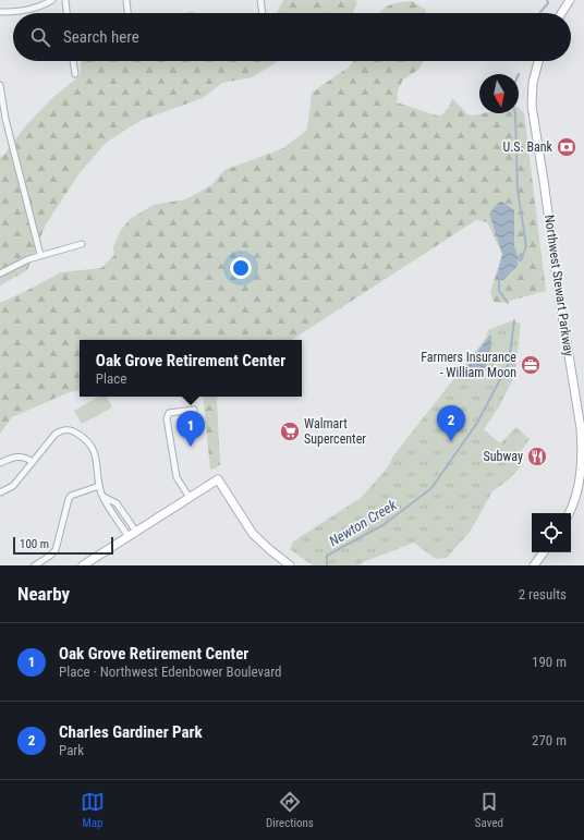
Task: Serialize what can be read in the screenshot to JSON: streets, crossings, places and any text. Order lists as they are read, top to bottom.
{
  "streets": {
    "main road": ["Northwest Stewart Parkway"]
  },
  "water": ["Newton Creek"],
  "places": {
    "bank": ["U.S. Bank"],
    "office": ["Farmers Insurance - William Moon"],
    "supermarket": ["Walmart Supercenter"],
    "restaurant": ["Subway"]
  },
  "scale_bar": "100 m",
  "north": "bottom",
  "page": {
    "search": "Search here",
    "popup": ["Oak Grove Retirement Center", "Place"],
    "pins": ["2", "1"],
    "scale": "100 m",
    "heading": ["Nearby", "2 results"],
    "list": [
      {
        "mark": "1",
        "name": "Oak Grove Retirement Center",
        "note": "Place · Northwest Edenbower Boulevard",
        "value": "190 m"
      },
      {
        "mark": "2",
        "name": "Charles Gardiner Park",
        "note": "Park",
        "value": "270 m"
      }
    ],
    "nav": ["Map", "Directions", "Saved"]
  }
}
